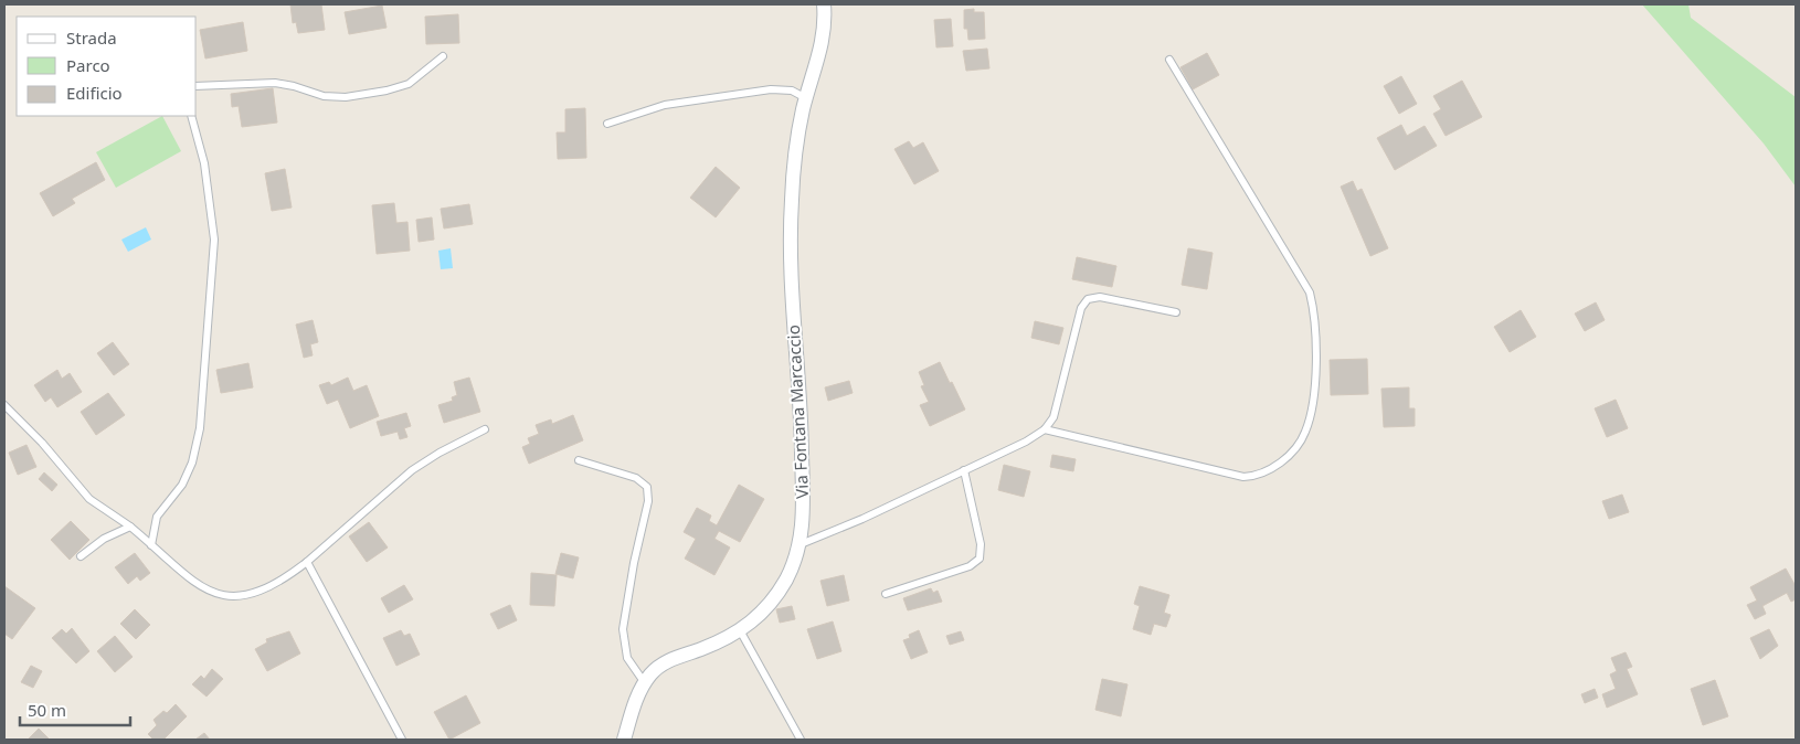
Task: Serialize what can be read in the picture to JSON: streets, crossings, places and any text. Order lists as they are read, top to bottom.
{
  "streets": {
    "street": ["Via Fontana Marcaccio"]
  },
  "legend": ["Strada", "Parco", "Edificio"],
  "scale_bar": "50 m"
}
